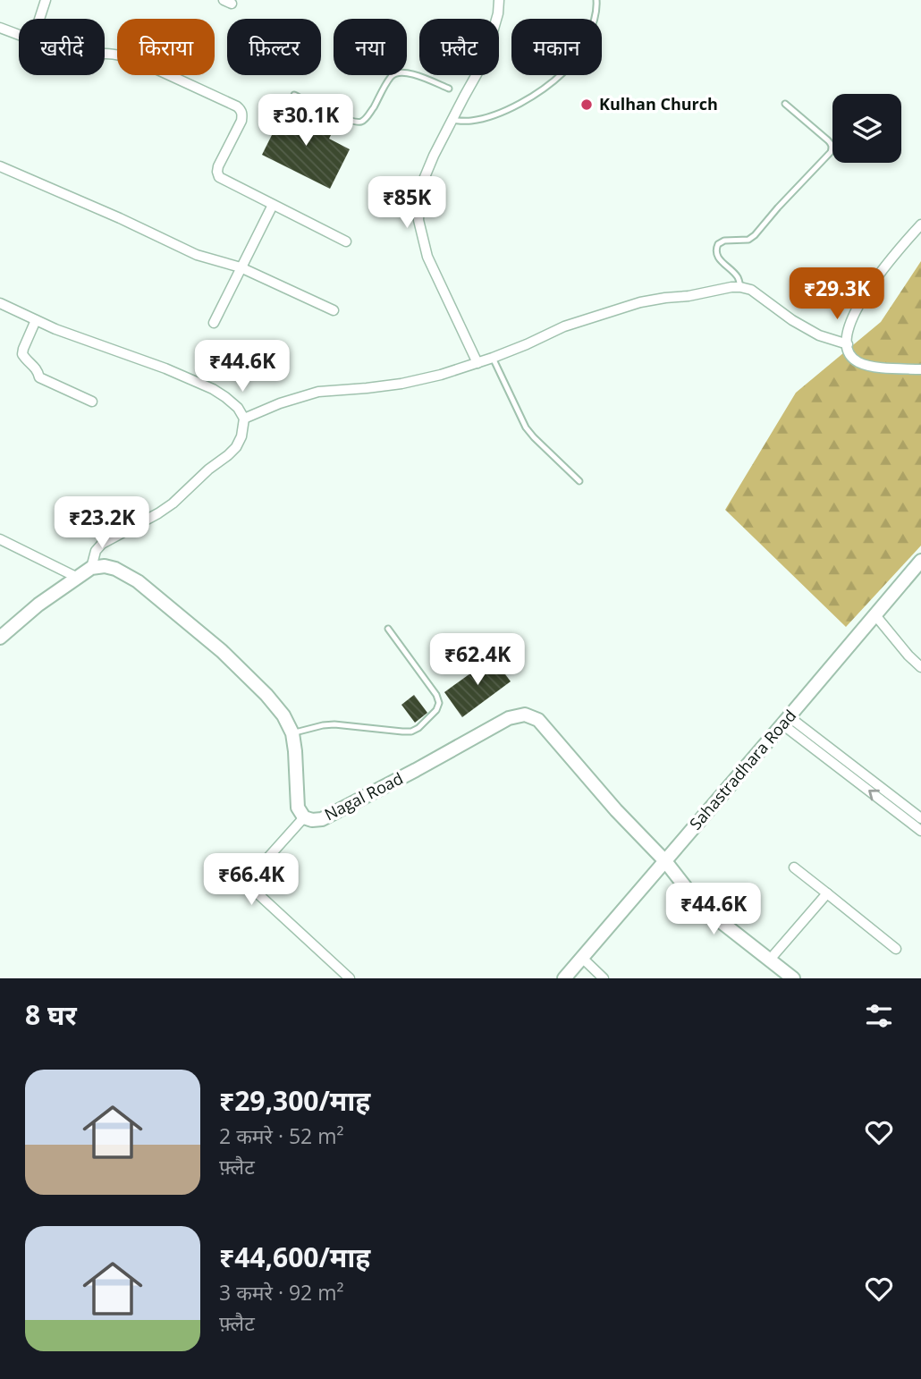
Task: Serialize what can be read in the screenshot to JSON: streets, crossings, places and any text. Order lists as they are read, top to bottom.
{
  "streets": {
    "main road": ["Sahastradhara Road", "Nagal Road"]
  },
  "crossings": [
    ["Sahastradhara Road", "Nagal Road"]
  ],
  "places": ["Kulhan Church"],
  "page": {
    "chip": [
      "खरीदें",
      "किराया",
      "फ़िल्टर",
      "नया",
      "फ़्लैट",
      "मकान"
    ],
    "price": [
      "₹30.1K",
      "₹85K",
      "₹29.3K",
      "₹44.6K",
      "₹23.2K",
      "₹62.4K",
      "₹66.4K",
      "₹44.6K"
    ],
    "heading": "8 घर",
    "list": [
      {
        "name": "₹29,300/माह",
        "note": "2 कमरे · 52 m² · फ़्लैट"
      },
      {
        "name": "₹44,600/माह",
        "note": "3 कमरे · 92 m² · फ़्लैट"
      }
    ]
  }
}
